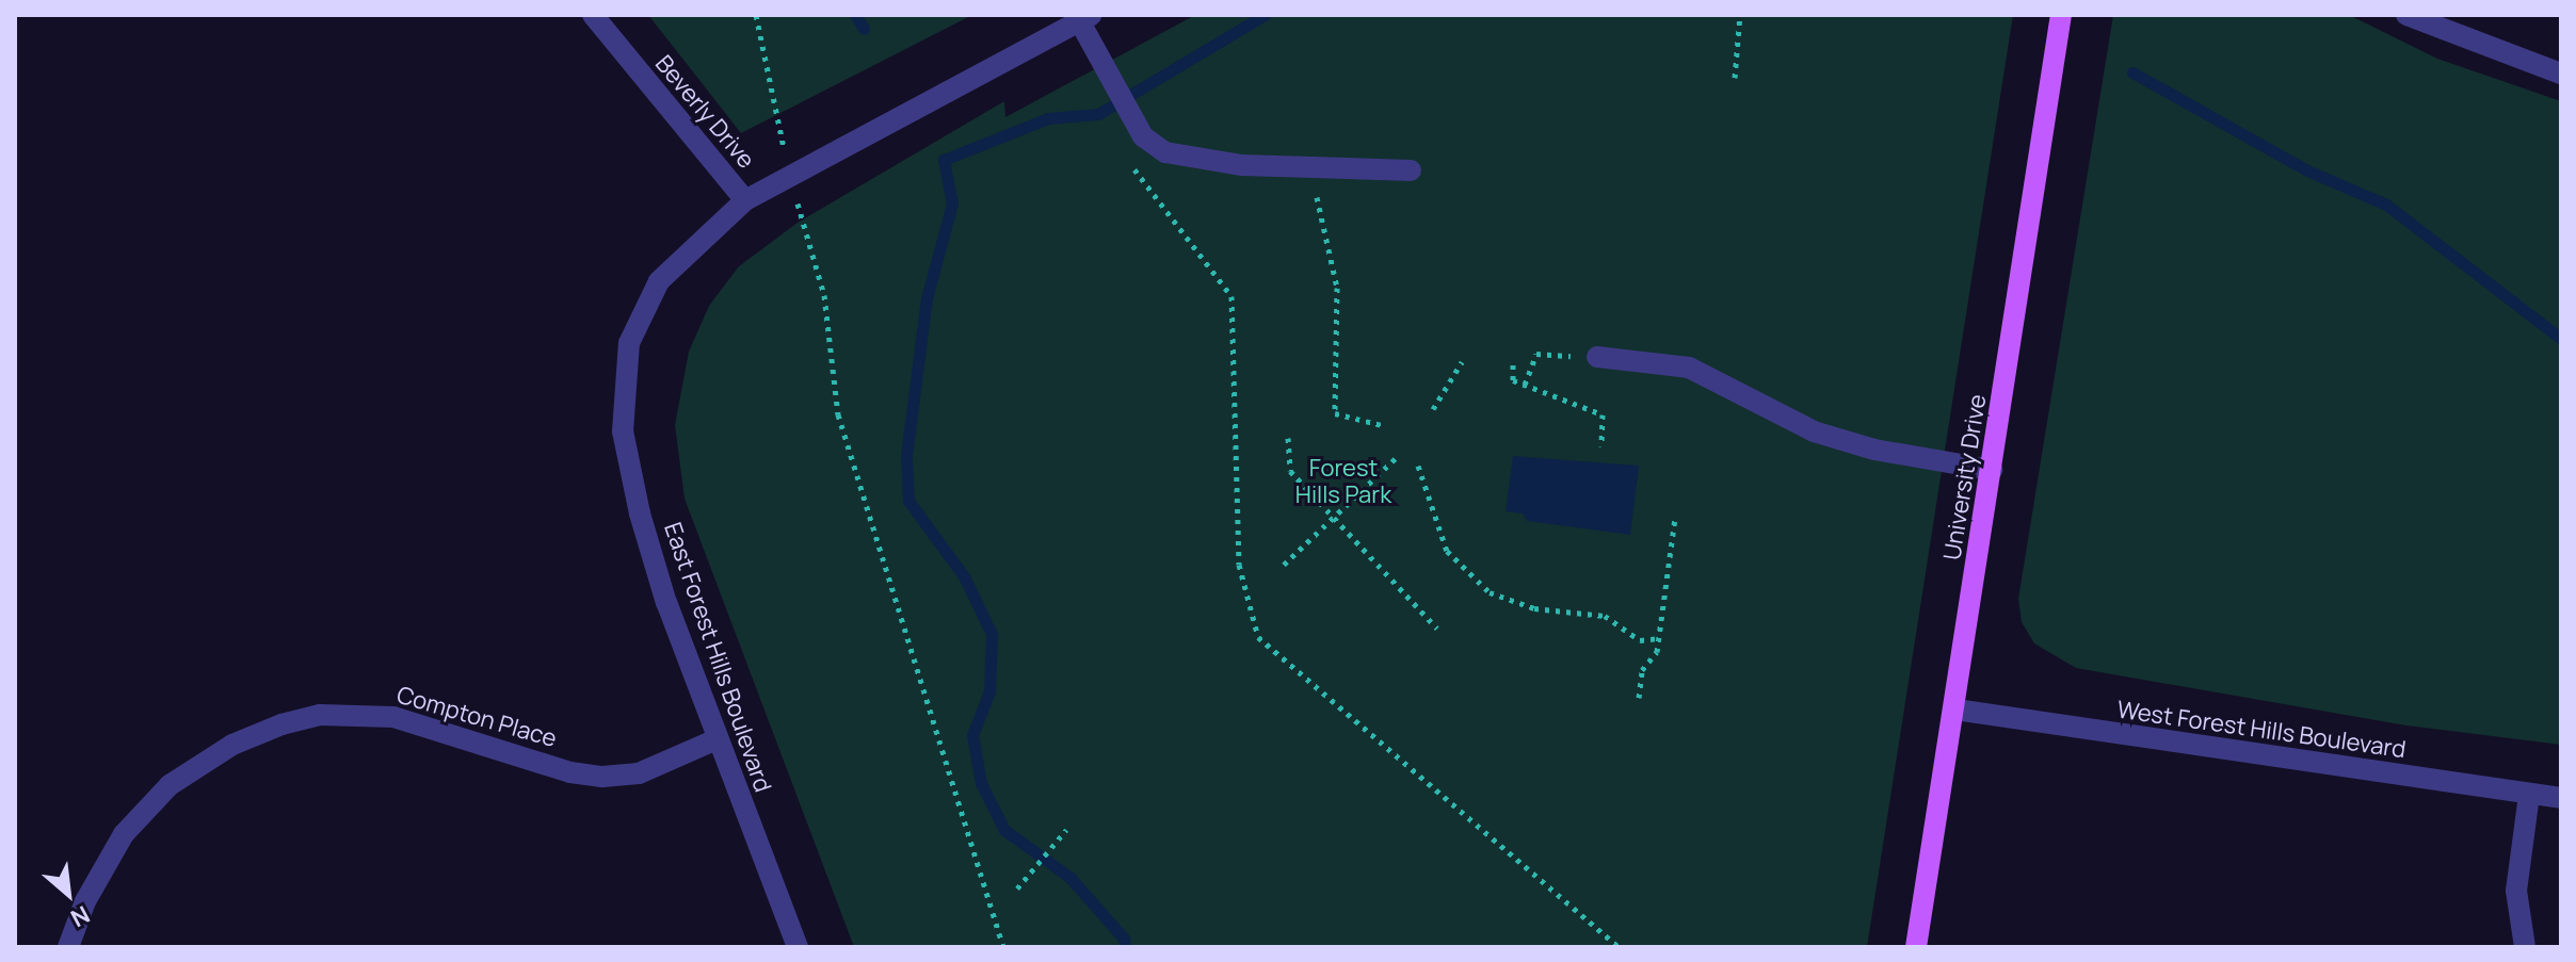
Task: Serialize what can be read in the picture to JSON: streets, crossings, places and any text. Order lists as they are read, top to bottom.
{
  "streets": {
    "main road": ["University Drive"],
    "street": [
      "Beverly Drive",
      "East Forest Hills Boulevard",
      "Compton Place",
      "West Forest Hills Boulevard"
    ]
  },
  "crossings": [
    ["Beverly Drive", "East Forest Hills Boulevard"],
    ["University Drive", "West Forest Hills Boulevard"],
    ["East Forest Hills Boulevard", "Compton Place"]
  ],
  "parks": ["Forest Hills Park"],
  "north": "bottom right"
}
